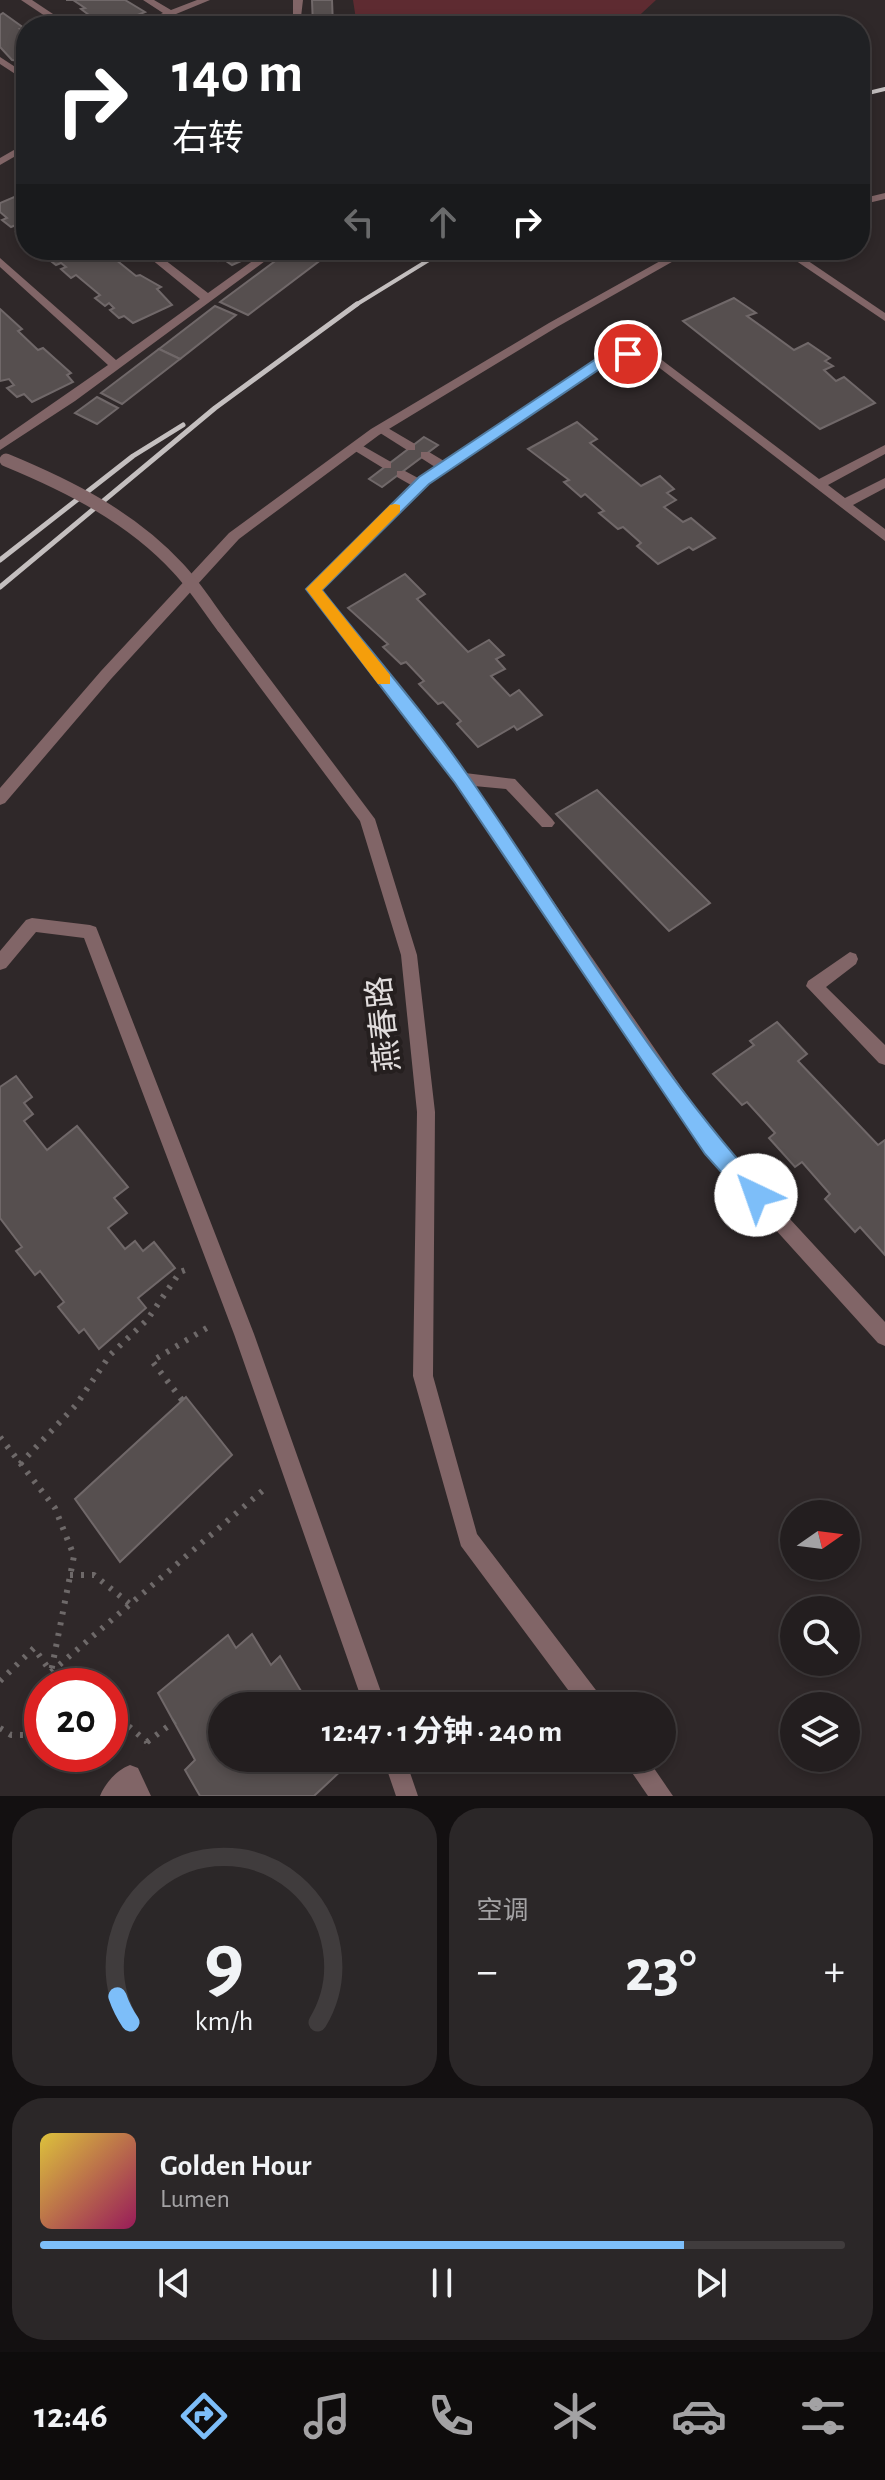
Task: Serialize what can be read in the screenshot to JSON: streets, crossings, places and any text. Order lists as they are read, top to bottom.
{
  "streets": {
    "street": ["燕春路"]
  },
  "north": "right",
  "page": {
    "turn": ["140 m", "右转"],
    "limit": "20",
    "trip": "12:47 · 1 分钟 · 240 m",
    "tile": "空调",
    "heat": ["−", "23°", "+"],
    "song": ["Golden Hour", "Lumen"],
    "tabs": "12:46",
    "gauge": ["9", "km/h"]
  }
}
